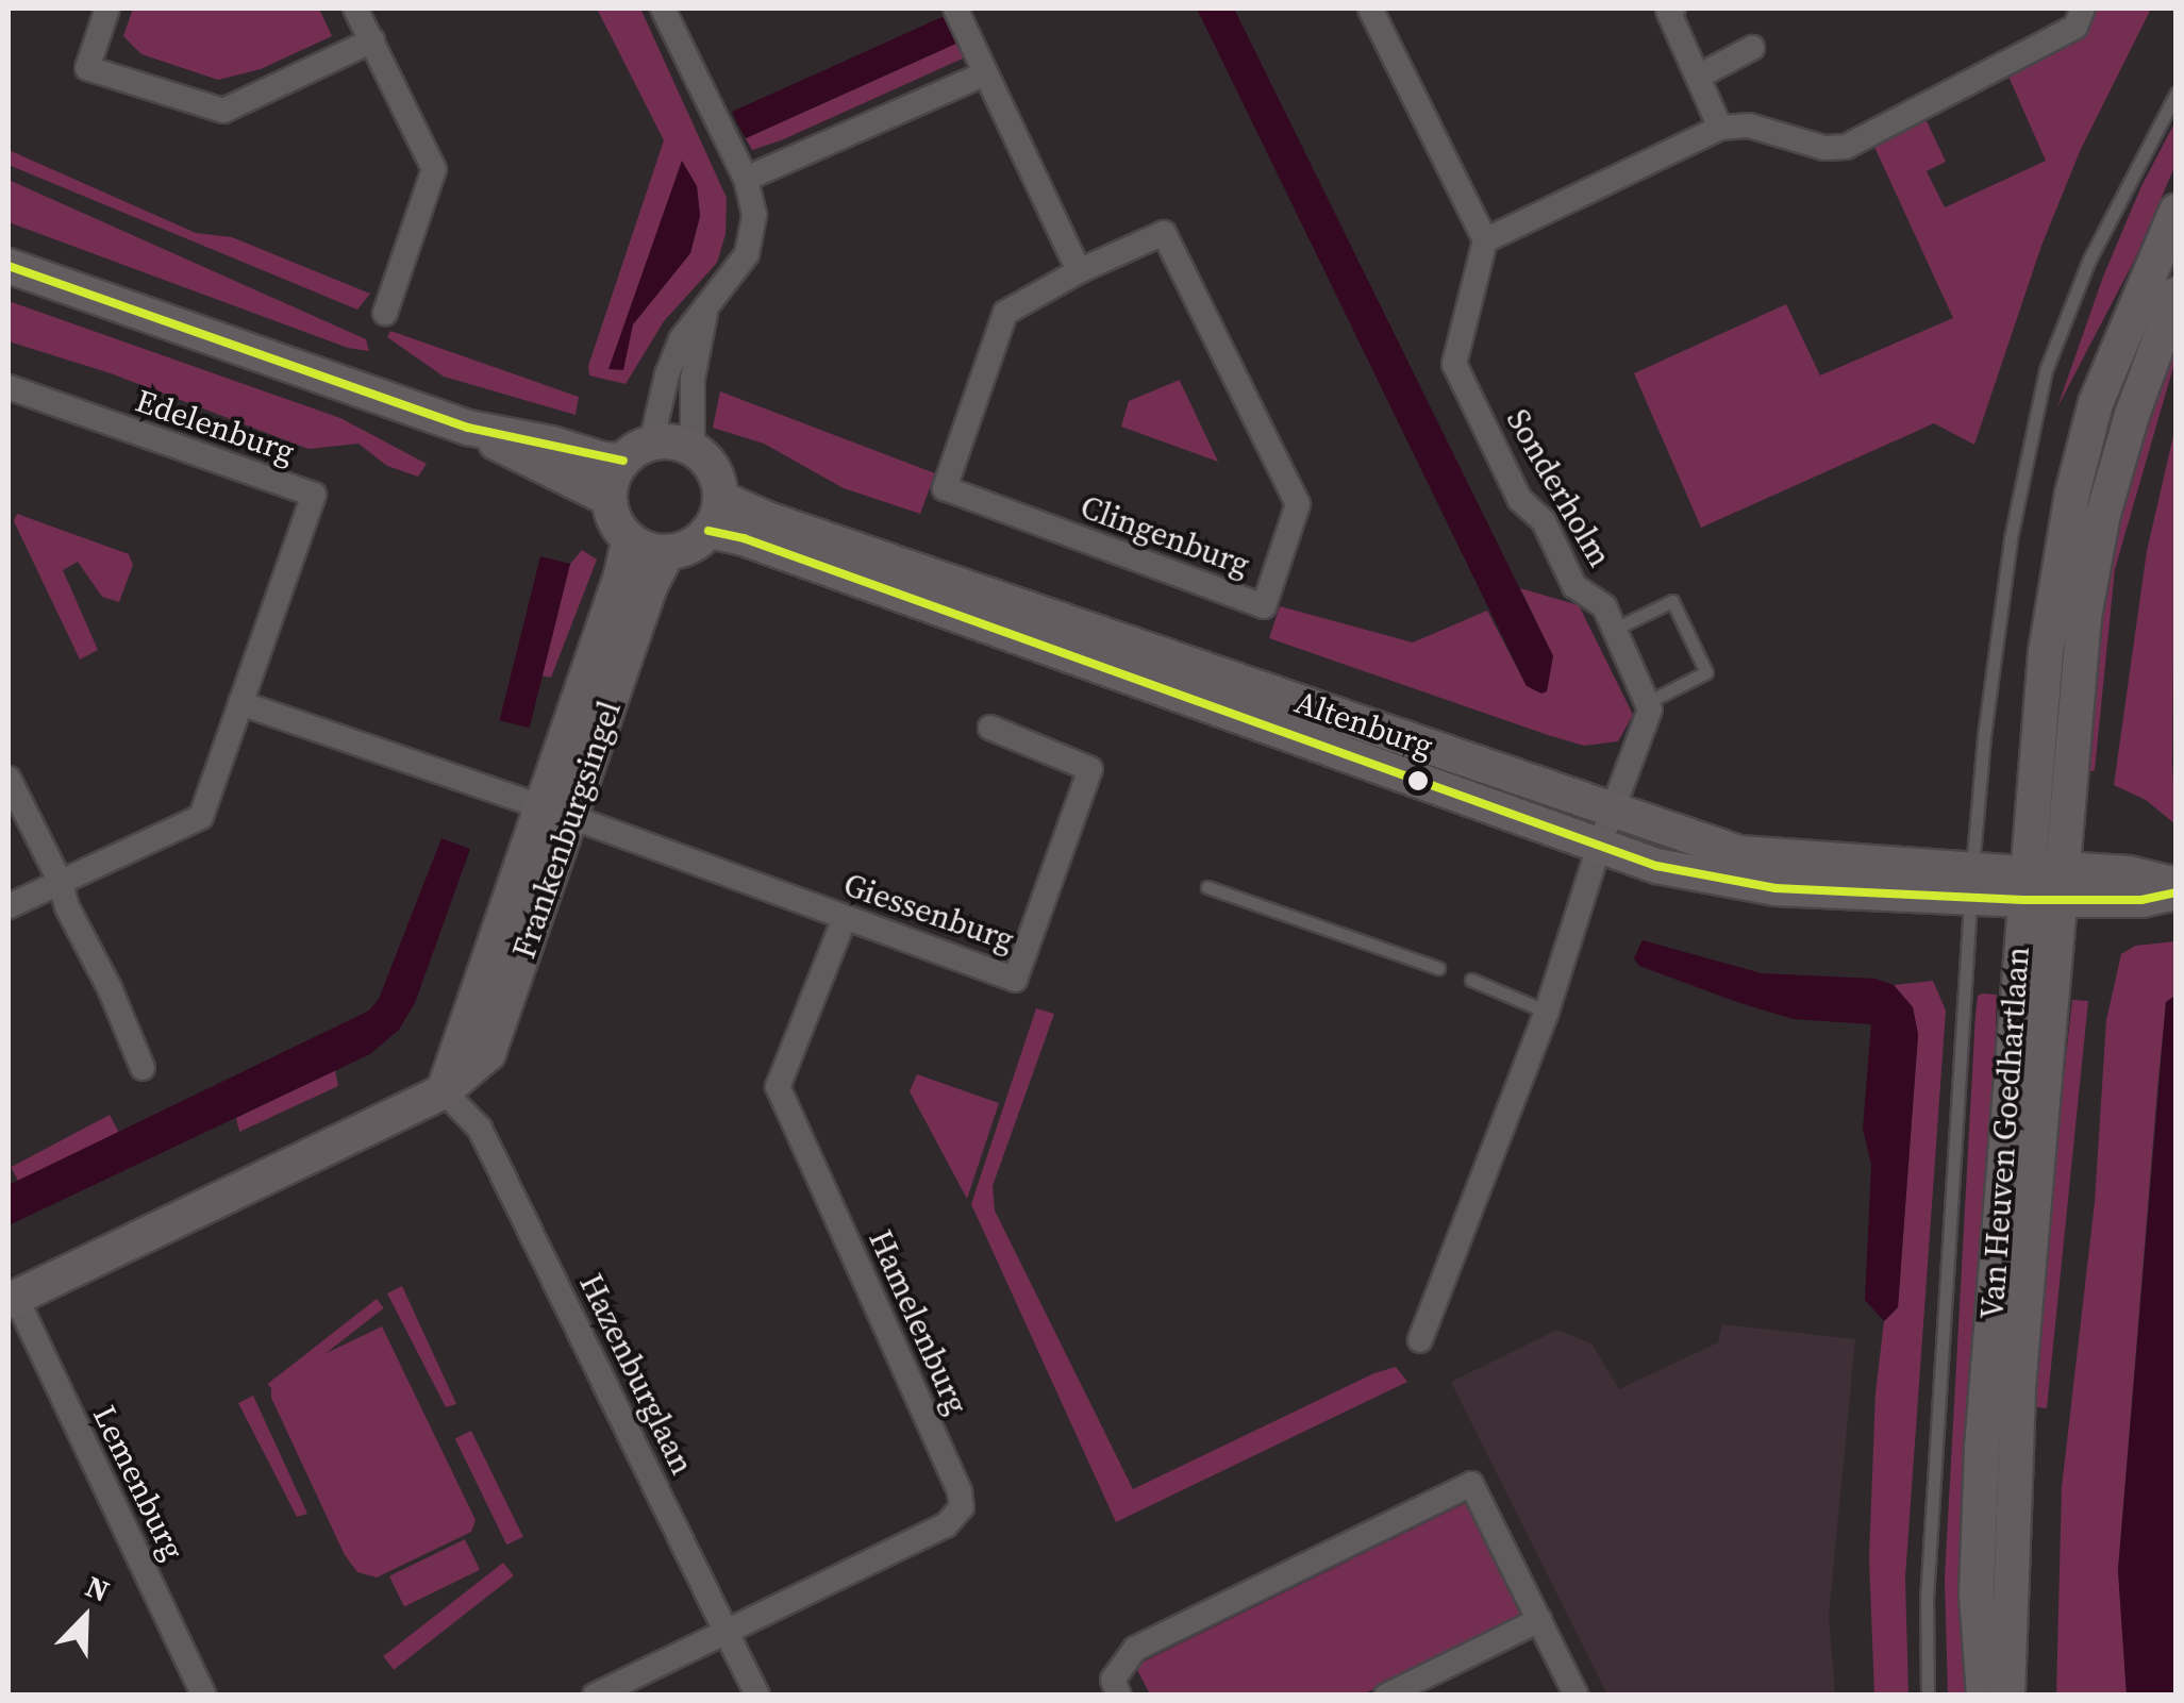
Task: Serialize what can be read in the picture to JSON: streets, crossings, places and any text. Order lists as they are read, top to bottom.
{
  "streets": {
    "main road": ["Altenburg", "Frankenburgsingel", "Van Heuven Goedhartlaan"],
    "street": [
      "Edelenburg",
      "Sonderholm",
      "Clingenburg",
      "Giessenburg",
      "Hamelenburg",
      "Hazenburglaan",
      "Lemenburg"
    ]
  },
  "crossings": [
    ["Altenburg", "Frankenburgsingel"],
    ["Altenburg", "Van Heuven Goedhartlaan"],
    ["Frankenburgsingel", "Giessenburg"],
    ["Frankenburgsingel", "Hazenburglaan"],
    ["Frankenburgsingel", "Lemenburg"],
    ["Giessenburg", "Hamelenburg"],
    ["Hamelenburg", "Hazenburglaan"]
  ],
  "north": "top right"
}
